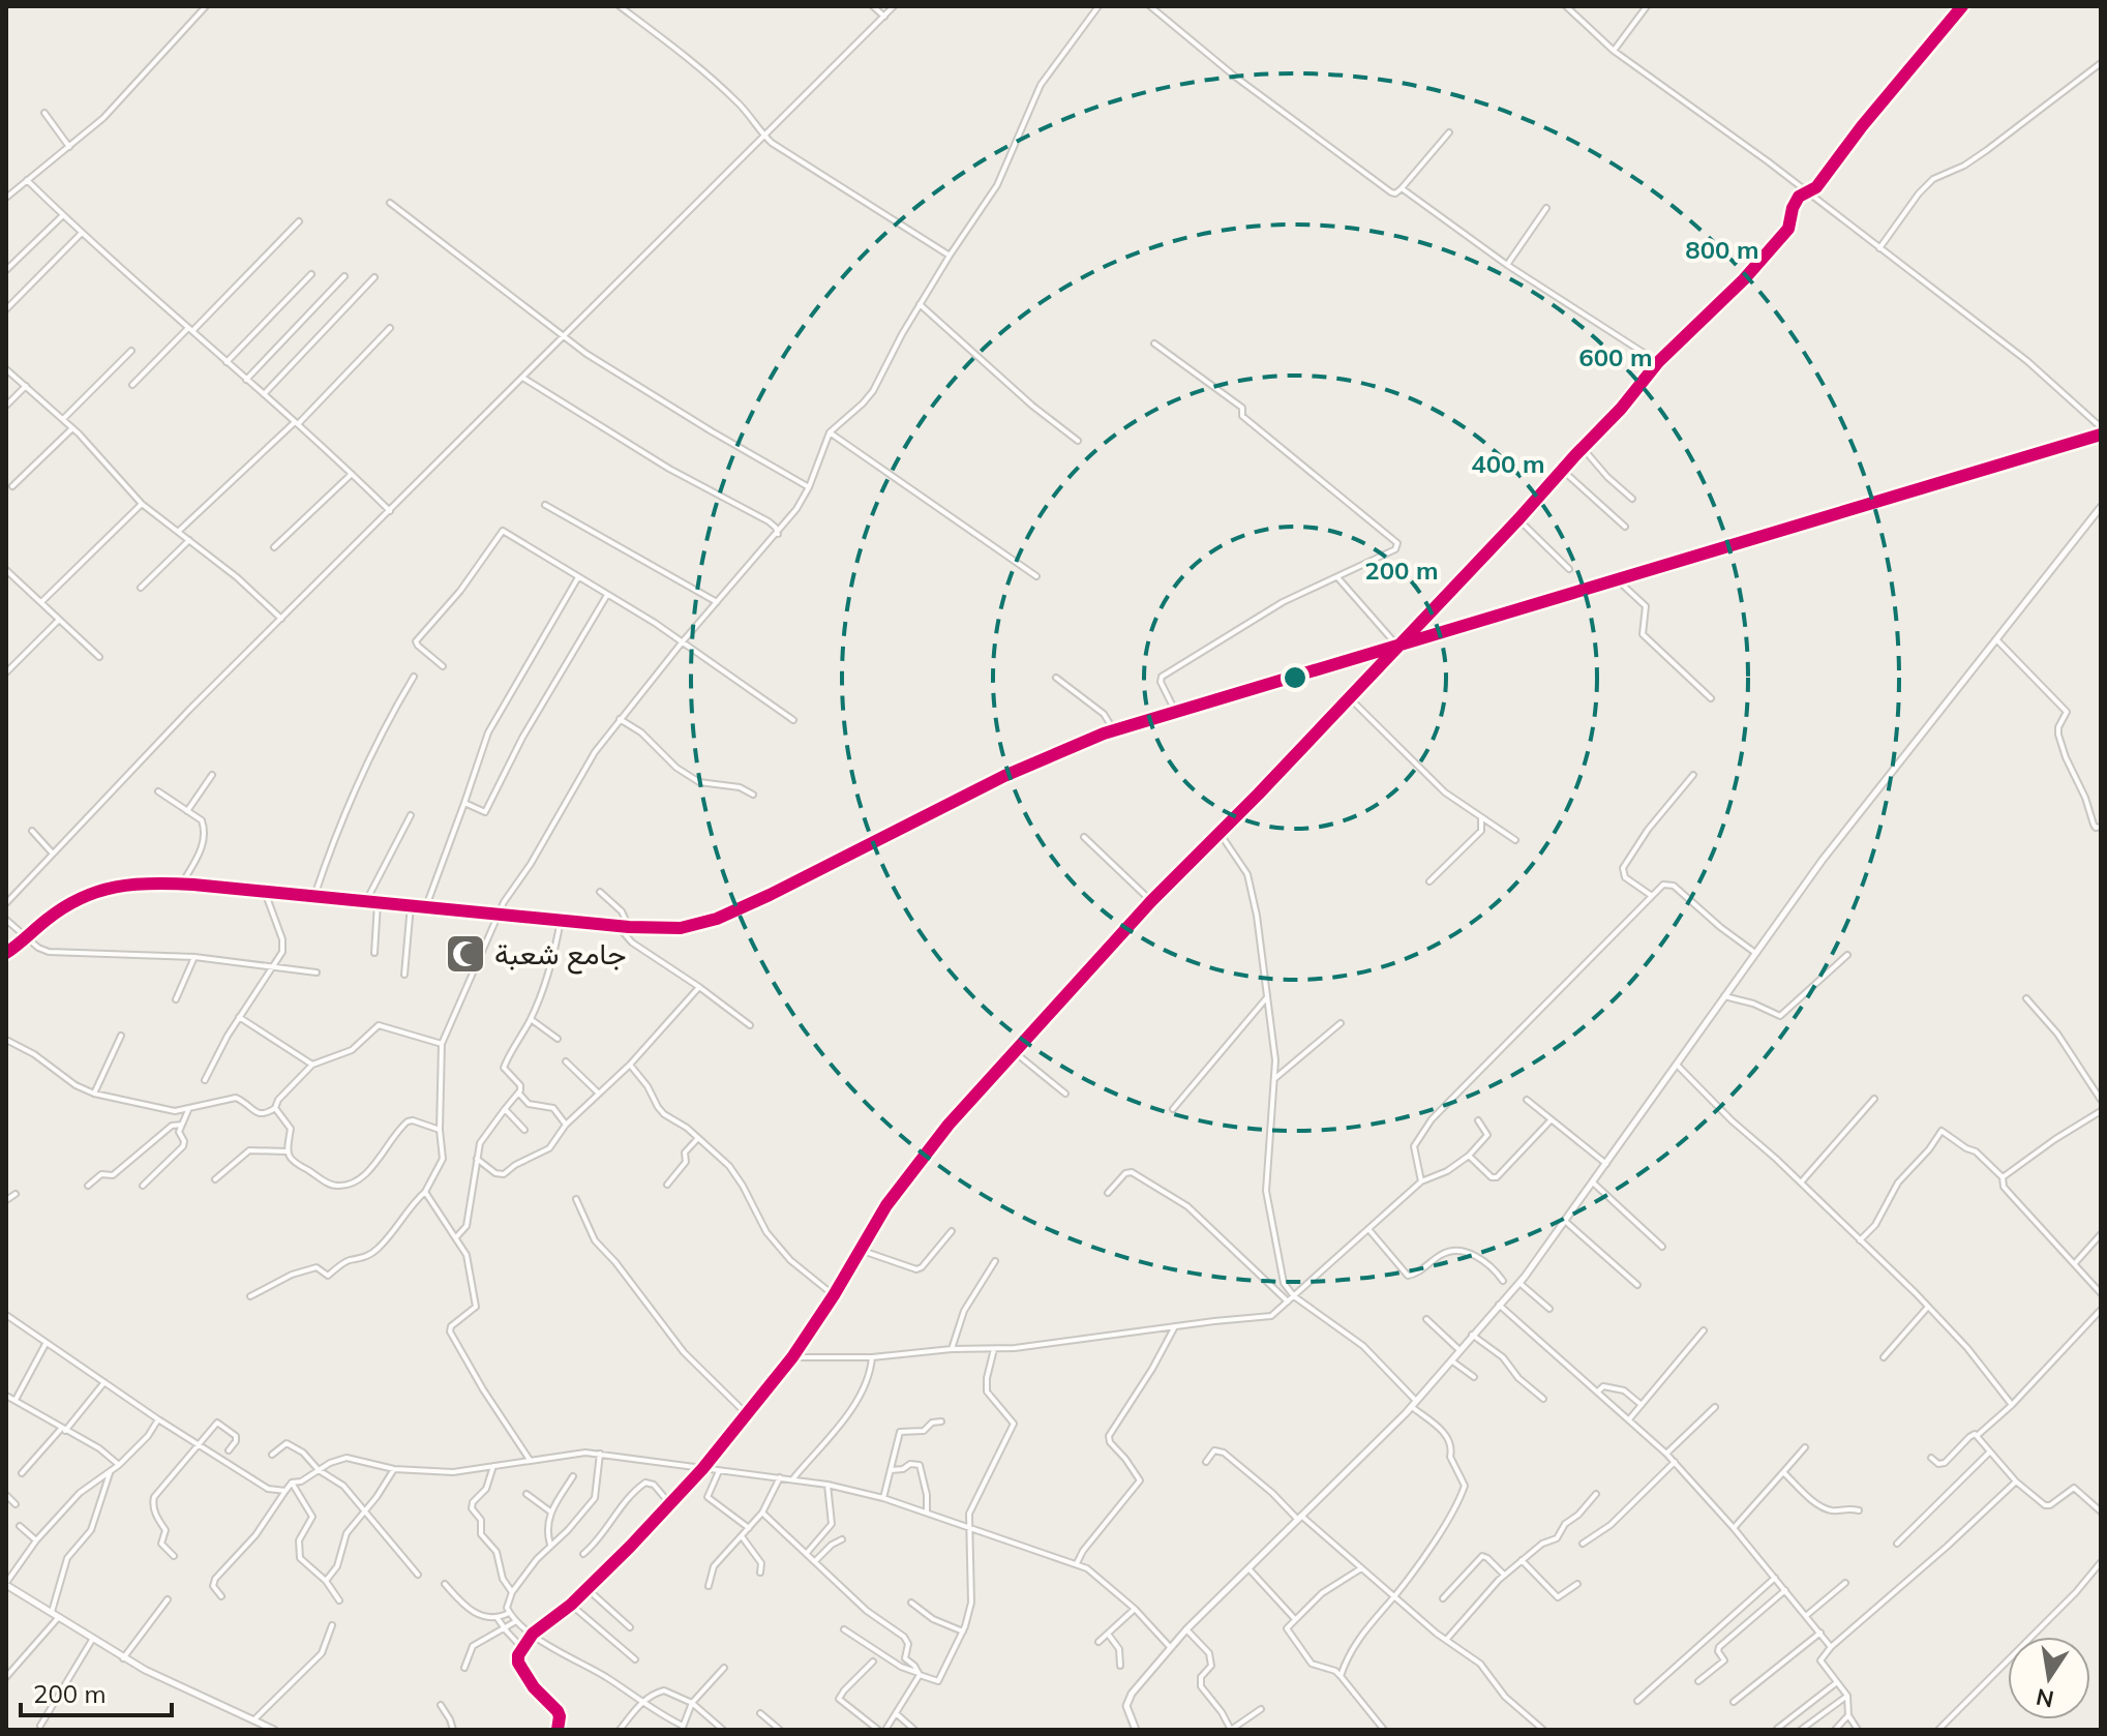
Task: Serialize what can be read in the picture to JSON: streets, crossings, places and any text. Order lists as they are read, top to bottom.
{
  "places": {
    "mosque": ["جامع شعبة"]
  },
  "scale_bar": "200 m",
  "north": "bottom",
  "rings": [
    "800 m",
    "600 m",
    "400 m",
    "200 m"
  ]
}
